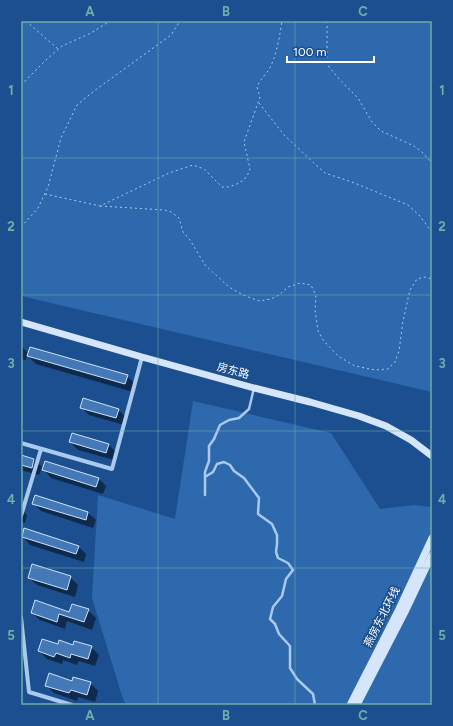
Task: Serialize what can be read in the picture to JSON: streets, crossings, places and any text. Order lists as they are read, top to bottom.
{
  "streets": {
    "main road": ["房东路", "燕房东北环线"]
  },
  "scale_bar": "100 m",
  "grid": {
    "columns": ["A", "B", "C"],
    "rows": [
      "1",
      "2",
      "3",
      "4",
      "5"
    ]
  }
}
